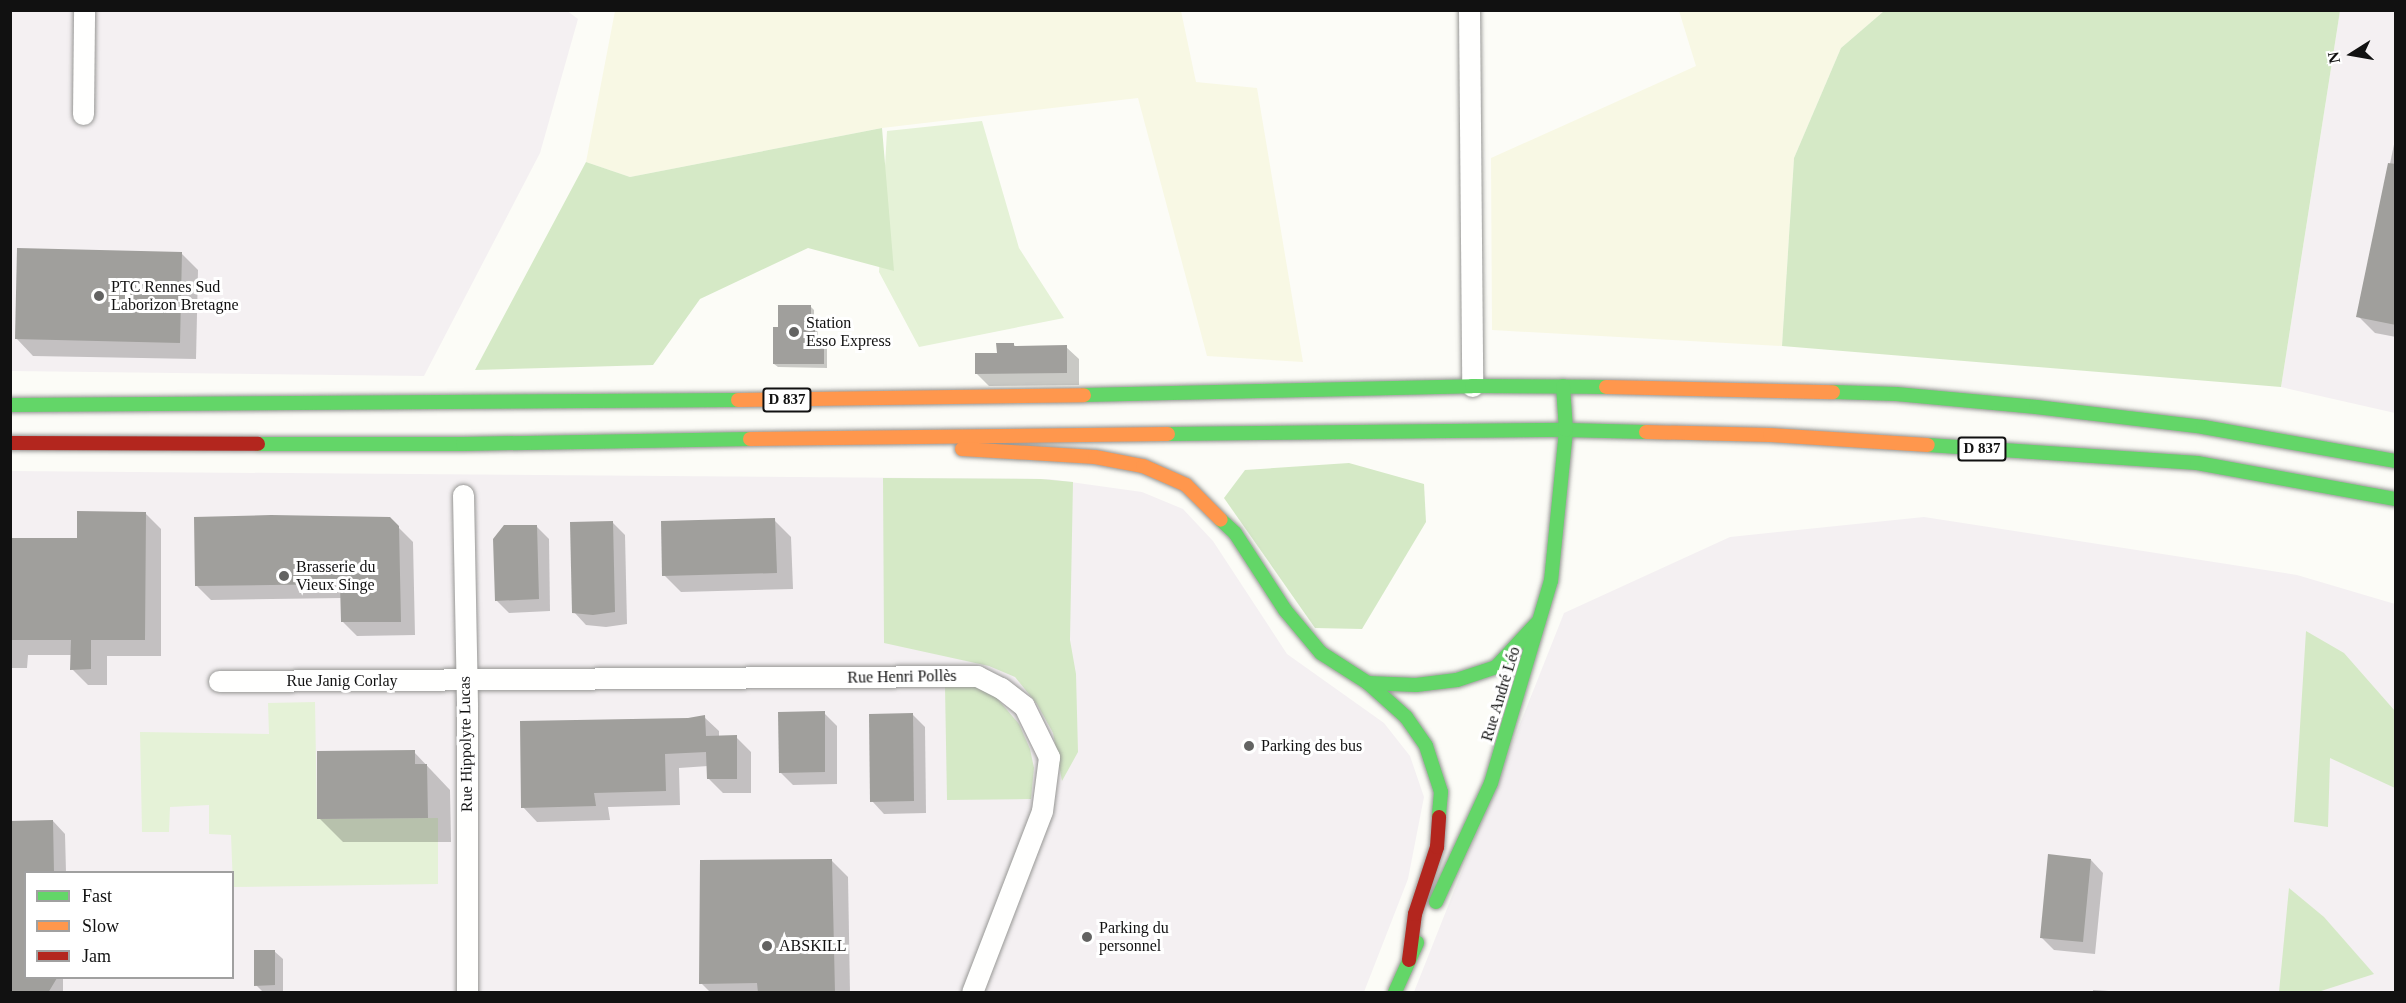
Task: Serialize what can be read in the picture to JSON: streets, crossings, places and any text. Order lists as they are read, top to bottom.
{
  "streets": {
    "main road": ["D 837", "Rue André Léo"],
    "street": ["Rue Henri Pollès", "Rue Janig Corlay", "Rue Hippolyte Lucas"]
  },
  "crossings": [
    ["D 837", "Rue André Léo"],
    ["Rue Henri Pollès", "Rue Janig Corlay"],
    ["Rue Henri Pollès", "Rue Hippolyte Lucas"],
    ["Rue Janig Corlay", "Rue Hippolyte Lucas"]
  ],
  "places": [
    "PTC Rennes Sud Laborizon Bretagne",
    "Station Esso Express",
    "Brasserie du Vieux Singe",
    "Parking des bus",
    "Parking du personnel",
    "ABSKILL"
  ],
  "legend": ["Fast", "Slow", "Jam"],
  "north": "left"
}
